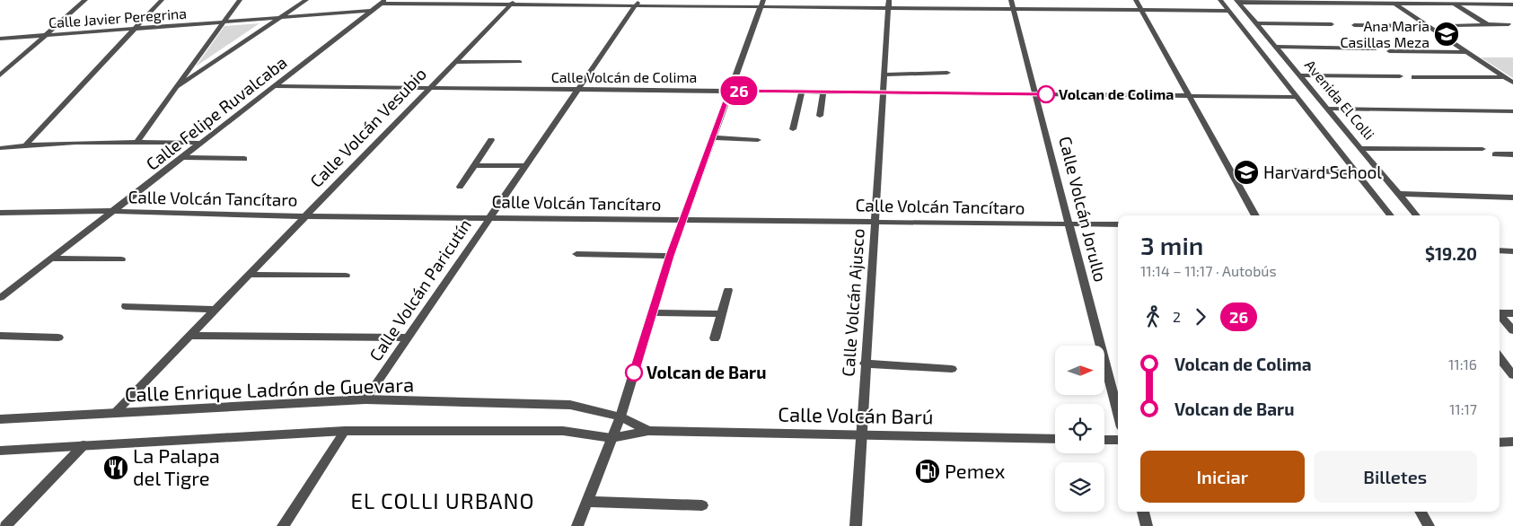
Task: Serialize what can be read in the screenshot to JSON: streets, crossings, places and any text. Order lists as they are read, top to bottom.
{
  "streets": {
    "street": [
      "Calle Javier Peregrina",
      "Calle Volcán de Colima",
      "Avenida El Colli",
      "Calle Felipe Ruvalcaba",
      "Calle Volcán Vesubio",
      "Calle Volcán Tancítaro",
      "Calle Volcán Jorullo",
      "Calle Volcán Paricutín",
      "Calle Volcán Ajusco",
      "Calle Enrique Ladrón de Guevara",
      "Calle Volcán Barú"
    ]
  },
  "crossings": [
    ["Calle Javier Peregrina", "Calle Felipe Ruvalcaba"],
    ["Calle Volcán de Colima", "Avenida El Colli"],
    ["Calle Volcán de Colima", "Calle Felipe Ruvalcaba"],
    ["Calle Volcán de Colima", "Calle Volcán Vesubio"],
    ["Calle Volcán de Colima", "Calle Volcán Jorullo"],
    ["Calle Volcán de Colima", "Calle Volcán Paricutín"],
    ["Calle Volcán de Colima", "Calle Volcán Ajusco"],
    ["Calle Felipe Ruvalcaba", "Calle Volcán Tancítaro"],
    ["Calle Volcán Vesubio", "Calle Volcán Tancítaro"],
    ["Calle Volcán Vesubio", "Calle Enrique Ladrón de Guevara"],
    ["Calle Volcán Tancítaro", "Calle Volcán Jorullo"],
    ["Calle Volcán Tancítaro", "Calle Volcán Paricutín"],
    ["Calle Volcán Tancítaro", "Calle Volcán Ajusco"],
    ["Calle Volcán Paricutín", "Calle Enrique Ladrón de Guevara"],
    ["Calle Volcán Ajusco", "Calle Volcán Barú"],
    ["Calle Enrique Ladrón de Guevara", "Calle Volcán Barú"]
  ],
  "districts": ["EL COLLI URBANO"],
  "places": {
    "school or university": ["Ana Maria Casillas Meza", "Harvard School"],
    "other": ["Volcan de Colima", "Volcan de Baru"],
    "restaurant": ["La Palapa del Tigre"],
    "fuel station": ["Pemex"]
  },
  "lines": ["bus line 26"],
  "north": "right",
  "page": {
    "on_map": "26",
    "heading": ["3 min", "11:14 – 11:17 · Autobús", "$19.20"],
    "legs": ["2", "26"],
    "list": [
      {
        "name": "Volcan de Colima",
        "value": "11:16"
      },
      {
        "name": "Volcan de Baru",
        "value": "11:17"
      }
    ],
    "buttons": ["Iniciar", "Billetes"]
  }
}
